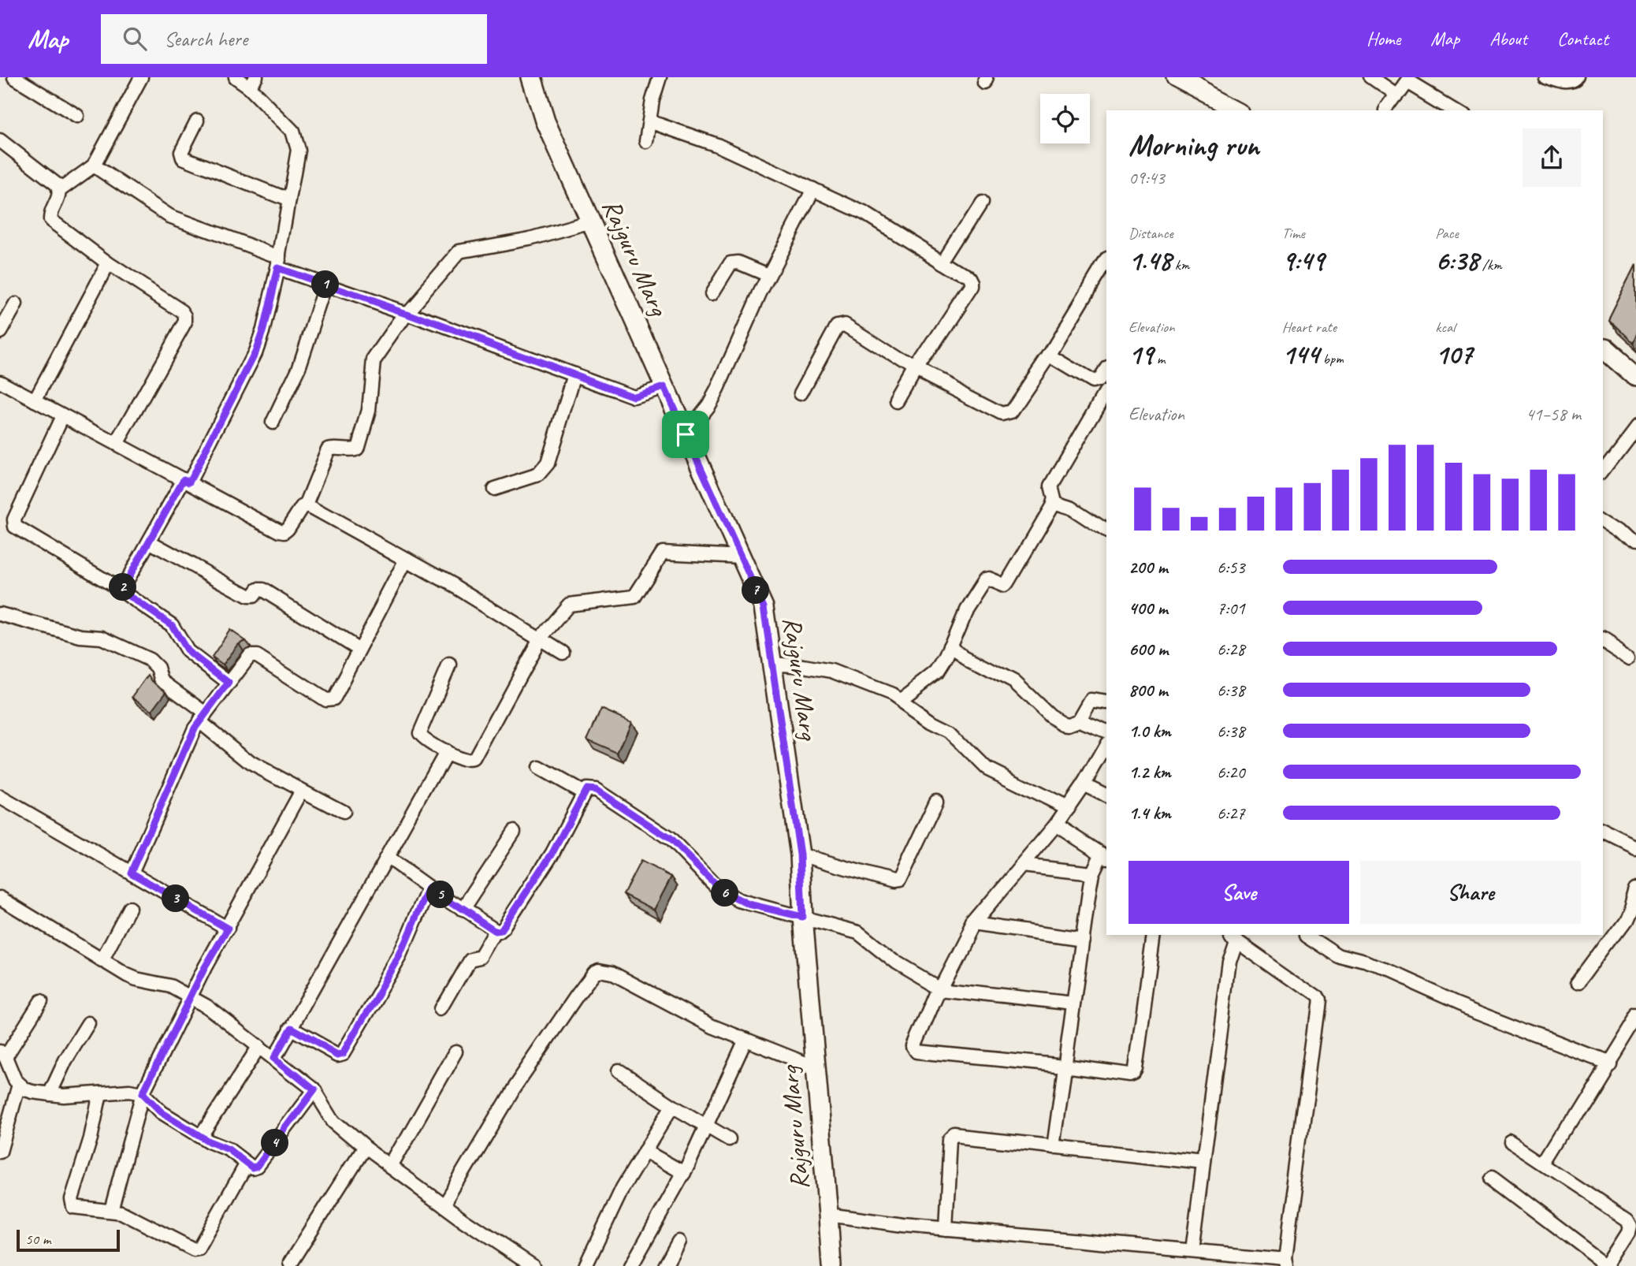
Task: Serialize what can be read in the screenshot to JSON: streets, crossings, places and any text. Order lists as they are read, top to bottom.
{
  "streets": {
    "street": ["Rajguru Marg"]
  },
  "scale_bar": "50 m",
  "page": {
    "header": "Map",
    "search": "Search here",
    "nav": [
      "Home",
      "Map",
      "About",
      "Contact"
    ],
    "heading": ["Morning run", "09:43"],
    "stats": [
      ["Distance", "1.48 km"],
      ["Time", "9:49"],
      ["Pace", "6:38 /km"],
      ["Elevation", "19 m"],
      ["Heart rate", "144 bpm"],
      ["kcal", "107"]
    ],
    "pins": [
      "1",
      "2",
      "7",
      "6",
      "5",
      "3",
      "4"
    ],
    "chart": ["Elevation", "41–58 m"],
    "list": [
      {
        "name": "200 m",
        "note": "6:53"
      },
      {
        "name": "400 m",
        "note": "7:01"
      },
      {
        "name": "600 m",
        "note": "6:28"
      },
      {
        "name": "800 m",
        "note": "6:38"
      },
      {
        "name": "1.0 km",
        "note": "6:38"
      },
      {
        "name": "1.2 km",
        "note": "6:20"
      },
      {
        "name": "1.4 km",
        "note": "6:27"
      }
    ],
    "buttons": ["Save", "Share"],
    "scale": "50 m"
  }
}
